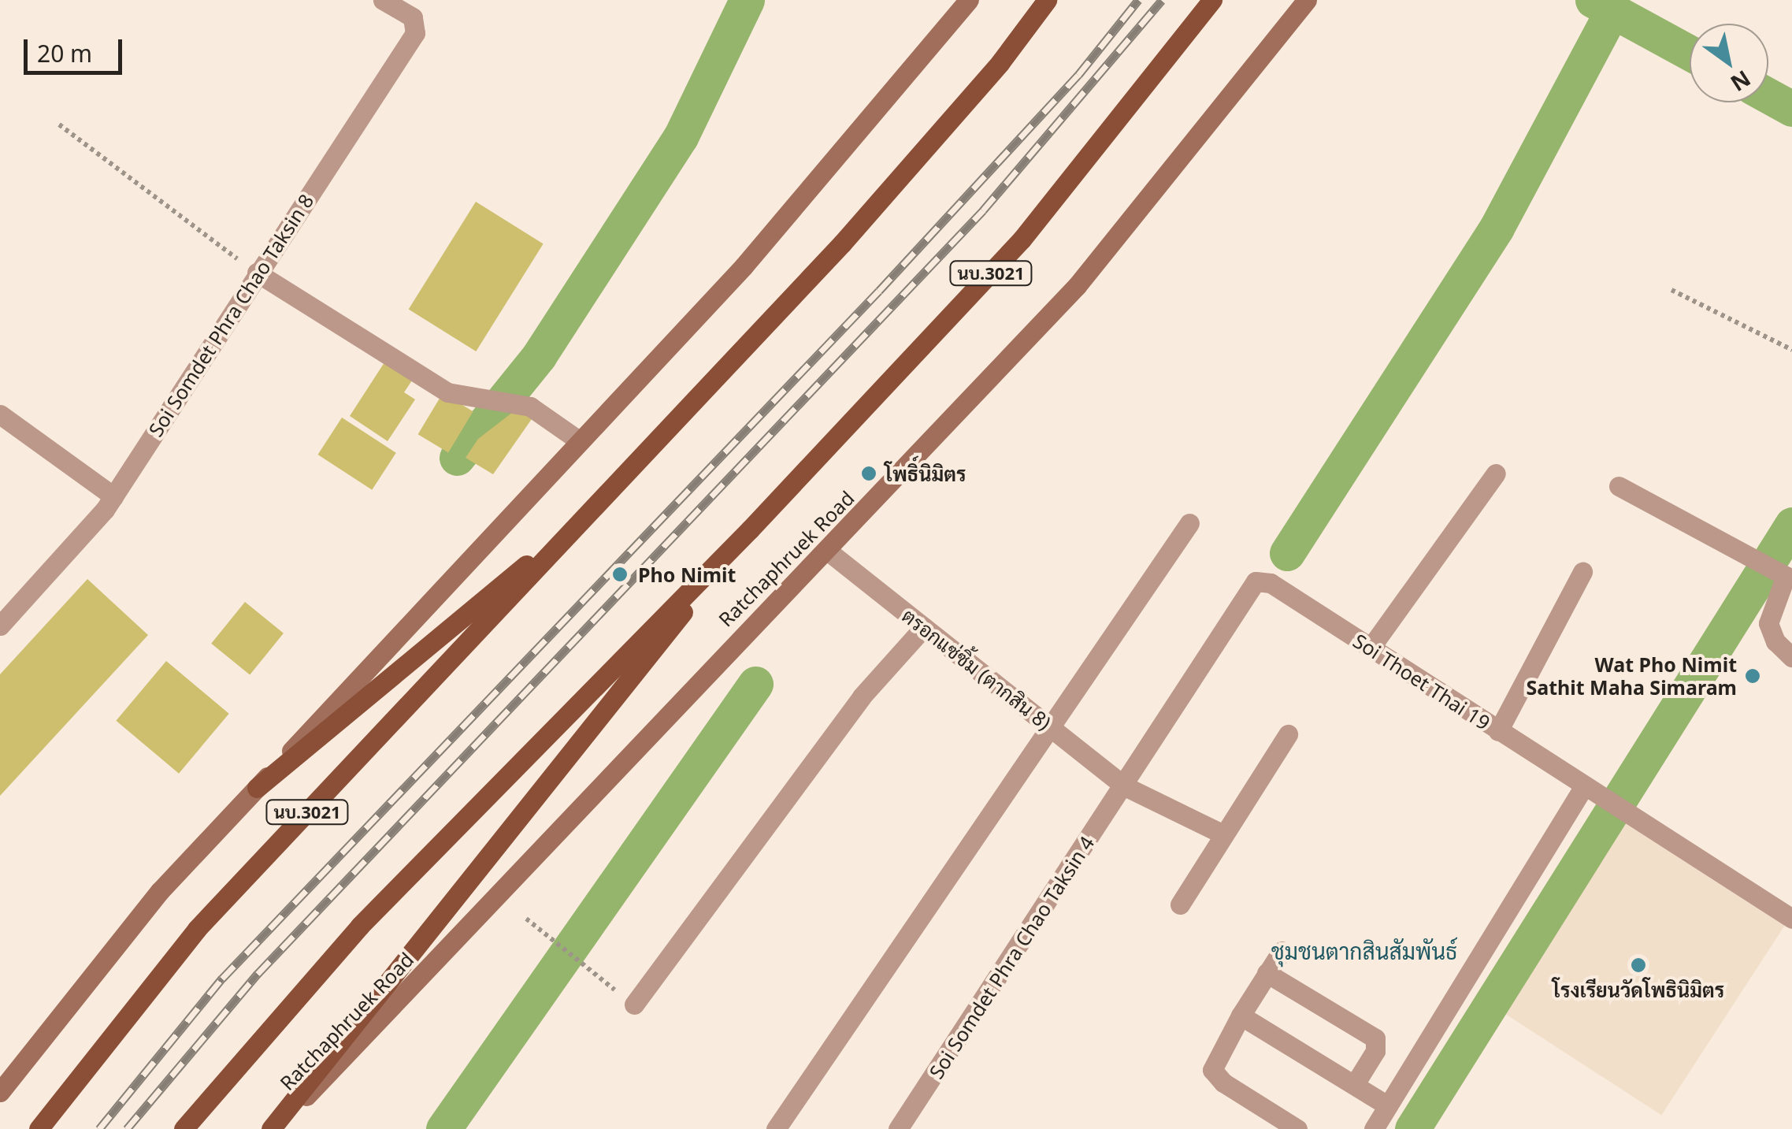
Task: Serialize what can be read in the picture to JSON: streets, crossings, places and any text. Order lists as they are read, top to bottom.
{
  "streets": {
    "main road": ["นบ.3021", "Ratchaphruek Road"],
    "street": [
      "Soi Somdet Phra Chao Taksin 8",
      "ตรอกแซ่ซิ้ม (ตากสิน 8)",
      "Soi Thoet Thai 19",
      "Soi Somdet Phra Chao Taksin 4"
    ]
  },
  "crossings": [
    ["Ratchaphruek Road", "ตรอกแซ่ซิ้ม (ตากสิน 8)"],
    ["ตรอกแซ่ซิ้ม (ตากสิน 8)", "Soi Thoet Thai 19"],
    ["ตรอกแซ่ซิ้ม (ตากสิน 8)", "Soi Somdet Phra Chao Taksin 4"],
    ["Soi Thoet Thai 19", "Soi Somdet Phra Chao Taksin 4"]
  ],
  "districts": ["ชุมชนตากสินสัมพันธ์"],
  "places": [
    "โพธิ์นิมิตร",
    "Pho Nimit",
    "Wat Pho Nimit Sathit Maha Simaram",
    "โรงเรียนวัดโพธินิมิตร"
  ],
  "scale_bar": "20 m",
  "north": "bottom right"
}
